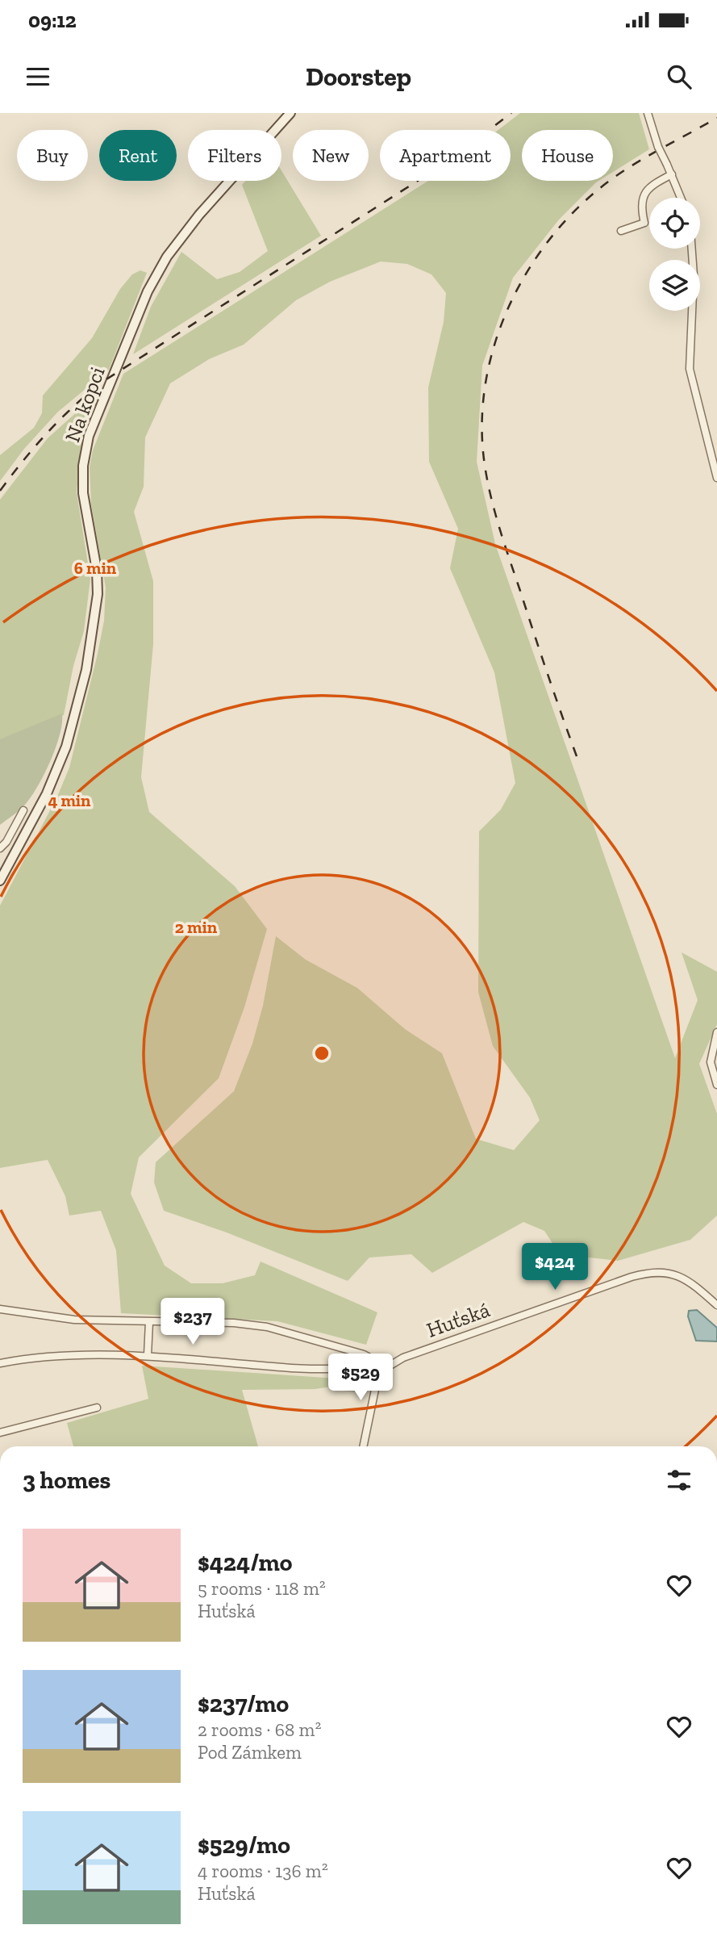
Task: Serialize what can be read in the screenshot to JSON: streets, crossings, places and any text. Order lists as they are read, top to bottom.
{
  "streets": {
    "main road": ["Na kopci"],
    "street": ["Huťská"]
  },
  "page": {
    "status": "09:12",
    "header": "Doorstep",
    "chip": [
      "Buy",
      "Rent",
      "Filters",
      "New",
      "Apartment",
      "House"
    ],
    "price": ["$424", "$237", "$529"],
    "heading": "3 homes",
    "list": [
      {
        "name": "$424/mo",
        "note": "5 rooms · 118 m² · Huťská"
      },
      {
        "name": "$237/mo",
        "note": "2 rooms · 68 m² · Pod Zámkem"
      },
      {
        "name": "$529/mo",
        "note": "4 rooms · 136 m² · Huťská"
      }
    ]
  },
  "rings": ["6 min", "4 min", "2 min"]
}
